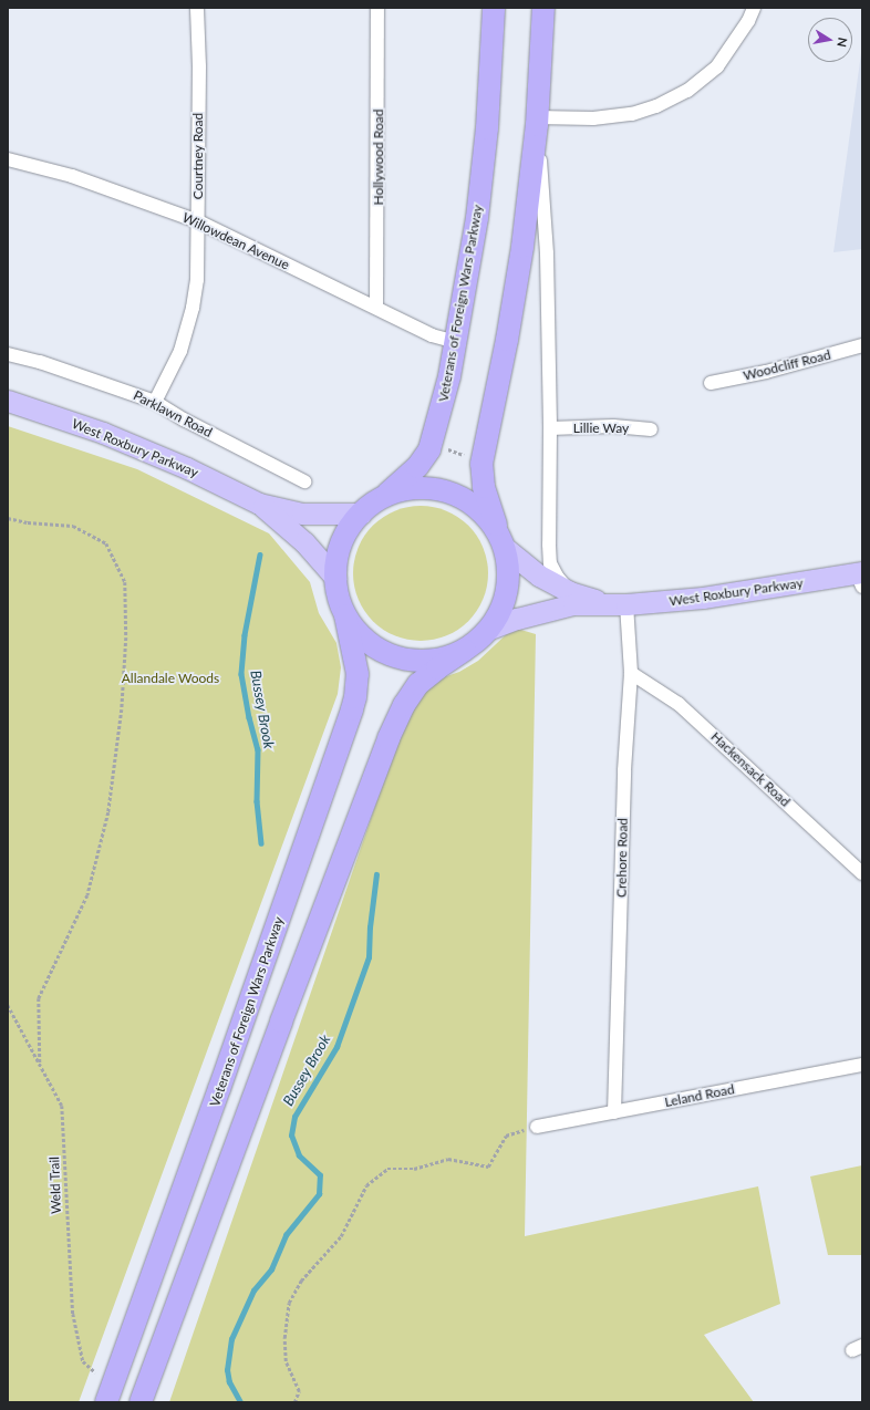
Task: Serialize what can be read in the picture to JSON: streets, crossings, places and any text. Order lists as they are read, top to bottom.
{
  "streets": {
    "highway": ["Veterans of Foreign Wars Parkway"],
    "main road": ["West Roxbury Parkway"],
    "street": [
      "Courtney Road",
      "Hollywood Road",
      "Willowdean Avenue",
      "Woodcliff Road",
      "Parklawn Road",
      "Lillie Way",
      "Hackensack Road",
      "Crehore Road",
      "Leland Road"
    ],
    "path": ["Weld Trail"]
  },
  "crossings": [
    ["Courtney Road", "Willowdean Avenue"],
    ["Courtney Road", "Parklawn Road"],
    ["Hollywood Road", "Willowdean Avenue"],
    ["Willowdean Avenue", "Veterans of Foreign Wars Parkway"],
    ["West Roxbury Parkway", "Crehore Road"],
    ["Hackensack Road", "Crehore Road"],
    ["Crehore Road", "Leland Road"]
  ],
  "water": ["Bussey Brook"],
  "parks": ["Allandale Woods"],
  "north": "right"
}
